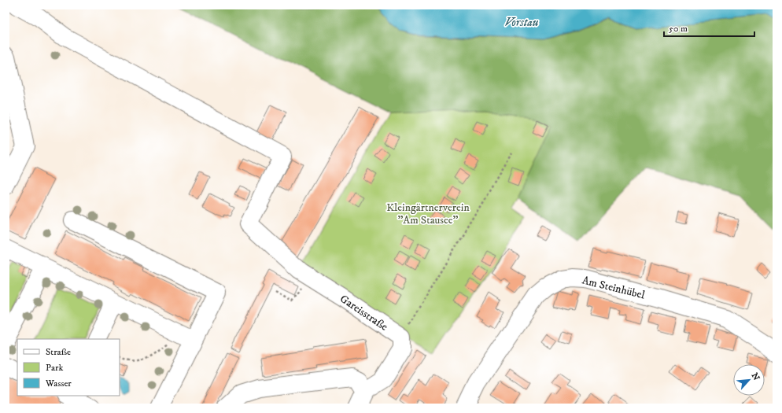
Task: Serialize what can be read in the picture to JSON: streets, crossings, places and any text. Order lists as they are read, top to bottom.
{
  "streets": {
    "street": ["Am Steinhübel", "Gareisstraße"]
  },
  "water": ["Vorstau"],
  "parks": ["Kleingärtnerverein \"Am Stausee\""],
  "legend": ["Straße", "Park", "Wasser"],
  "scale_bar": "50 m",
  "north": "top right"
}
